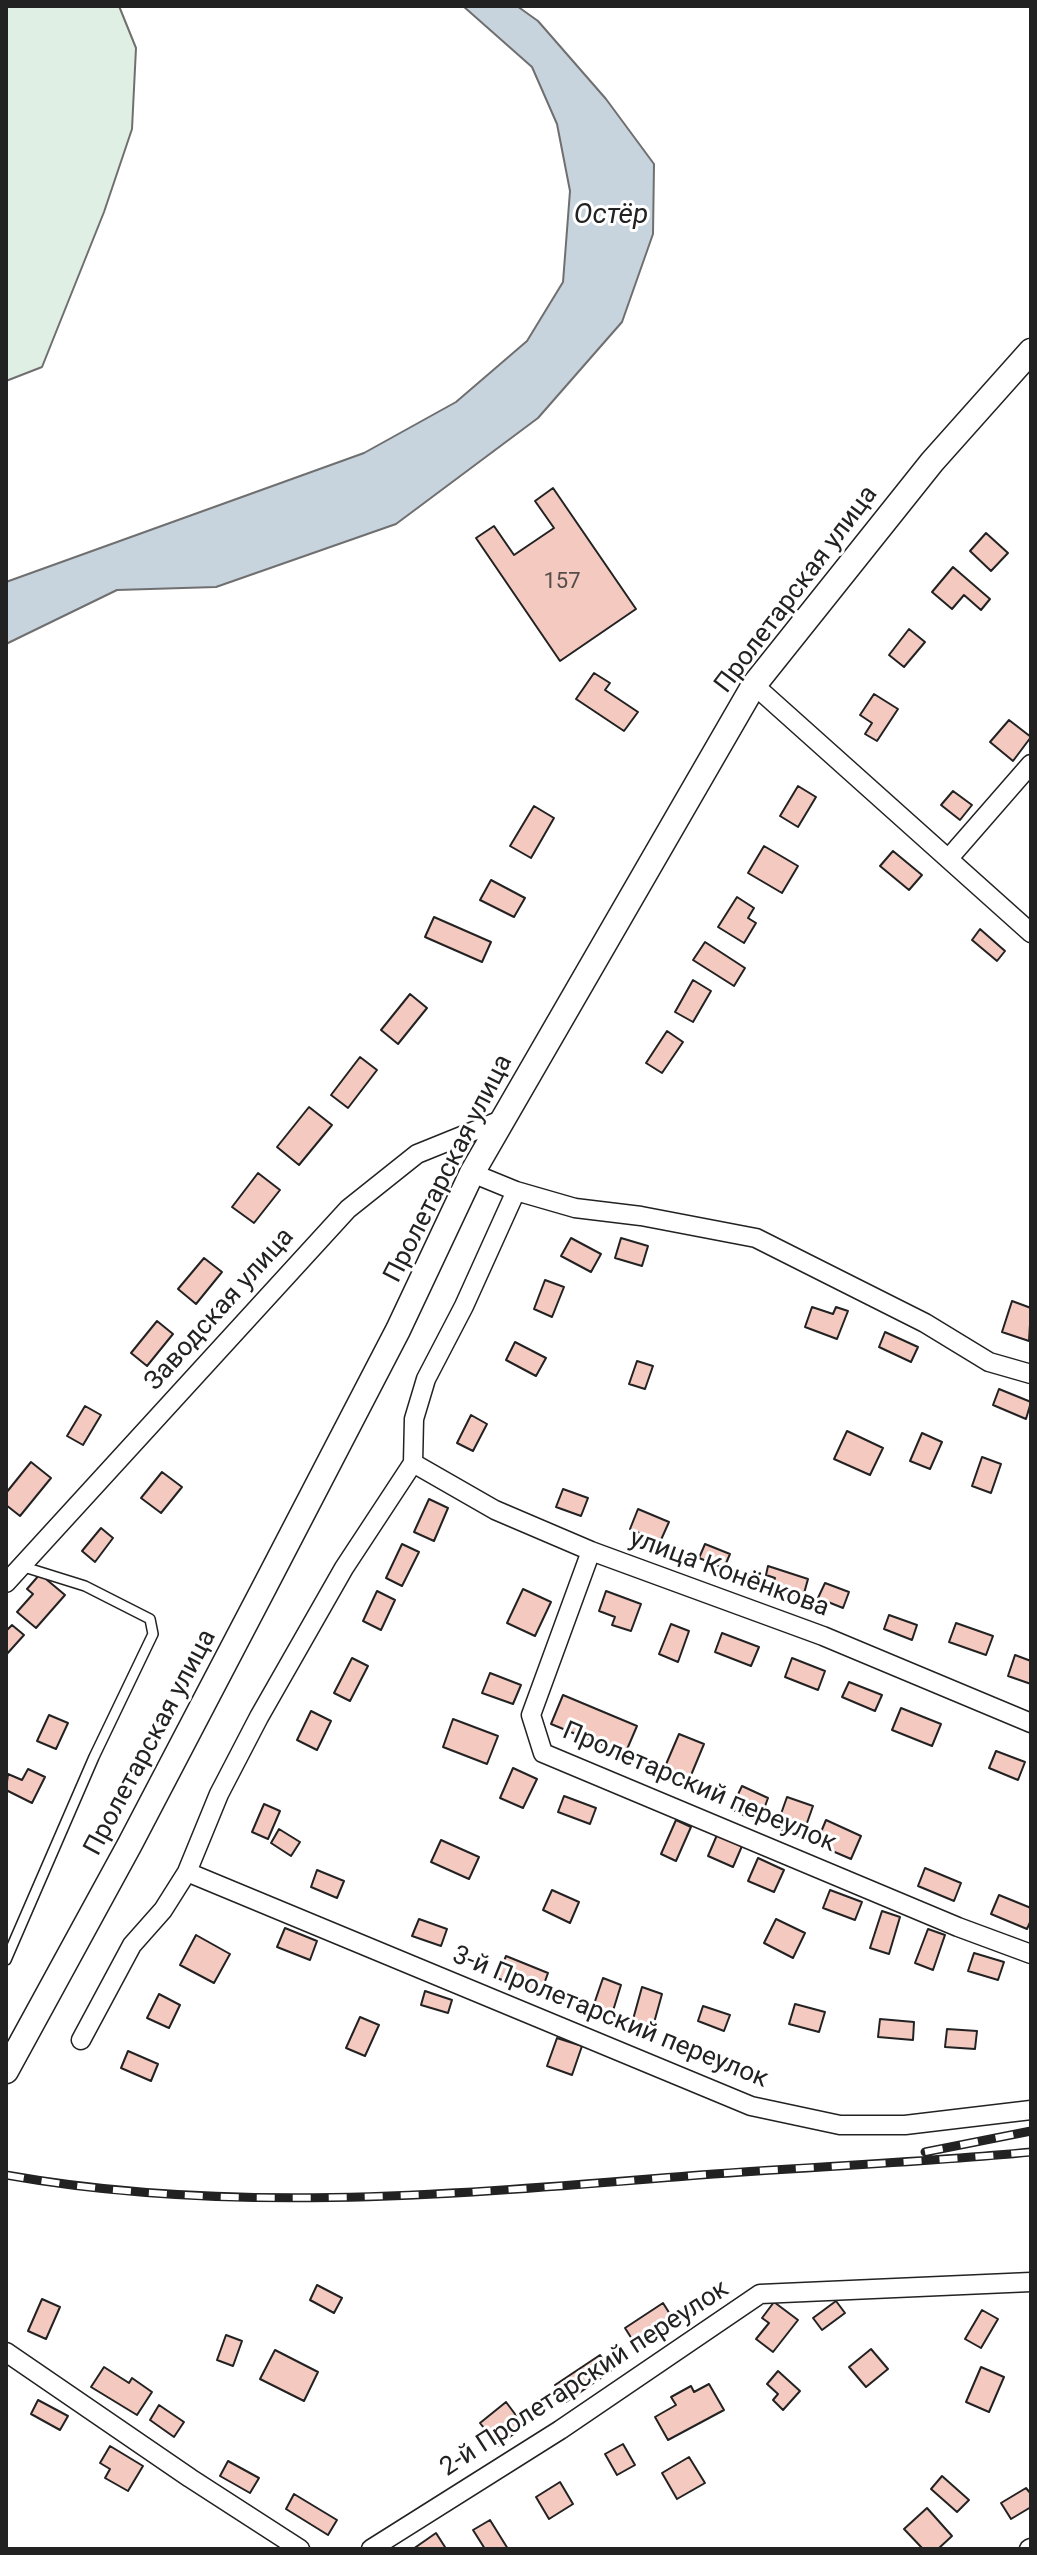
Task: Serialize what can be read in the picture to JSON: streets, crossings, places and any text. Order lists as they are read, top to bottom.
{
  "streets": {
    "main road": ["Пролетарская улица"],
    "street": [
      "Заводская улица",
      "улица Конёнкова",
      "Пролетарский переулок",
      "3-й Пролетарский переулок",
      "2-й Пролетарский переулок"
    ]
  },
  "crossings": [
    ["Пролетарская улица", "Заводская улица"],
    ["улица Конёнкова", "Пролетарский переулок"]
  ],
  "water": ["Остёр"],
  "house_numbers": ["157"]
}
